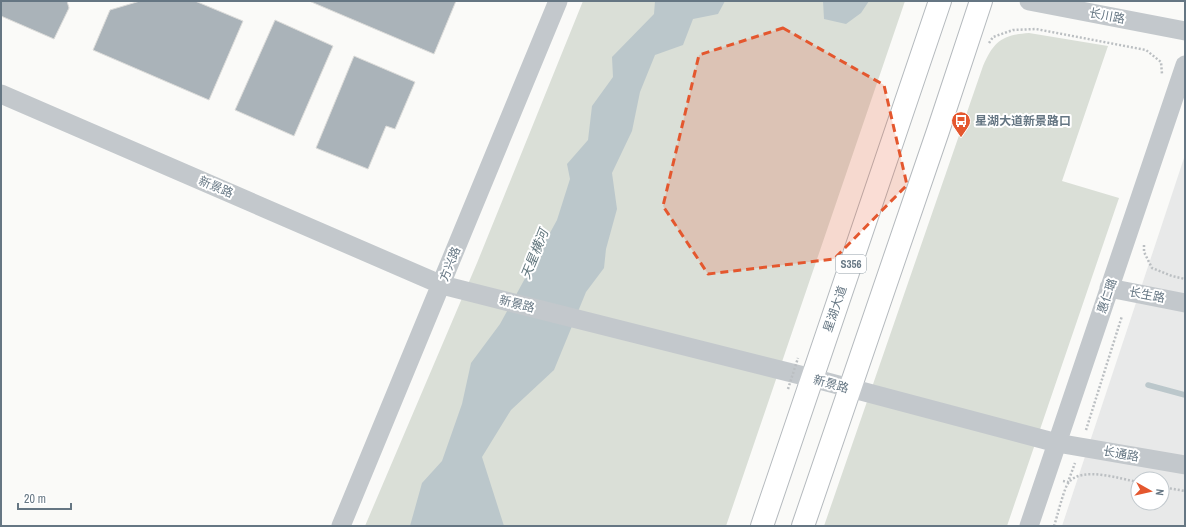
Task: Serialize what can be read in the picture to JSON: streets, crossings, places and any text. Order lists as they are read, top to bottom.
{
  "streets": {
    "main road": ["S356", "星湖大道"],
    "street": [
      "长川路",
      "新景路",
      "方兴路",
      "长生路",
      "惠仁璐",
      "长通路"
    ]
  },
  "crossings": [
    ["新景路", "方兴路"],
    ["新景路", "惠仁璐"],
    ["新景路", "星湖大道"],
    ["新景路", "长通路"],
    ["长生路", "惠仁璐"],
    ["惠仁璐", "长通路"]
  ],
  "water": ["天星横河"],
  "places": {
    "bus stop": ["星湖大道新景路口"]
  },
  "scale_bar": "20 m",
  "north": "right"
}
